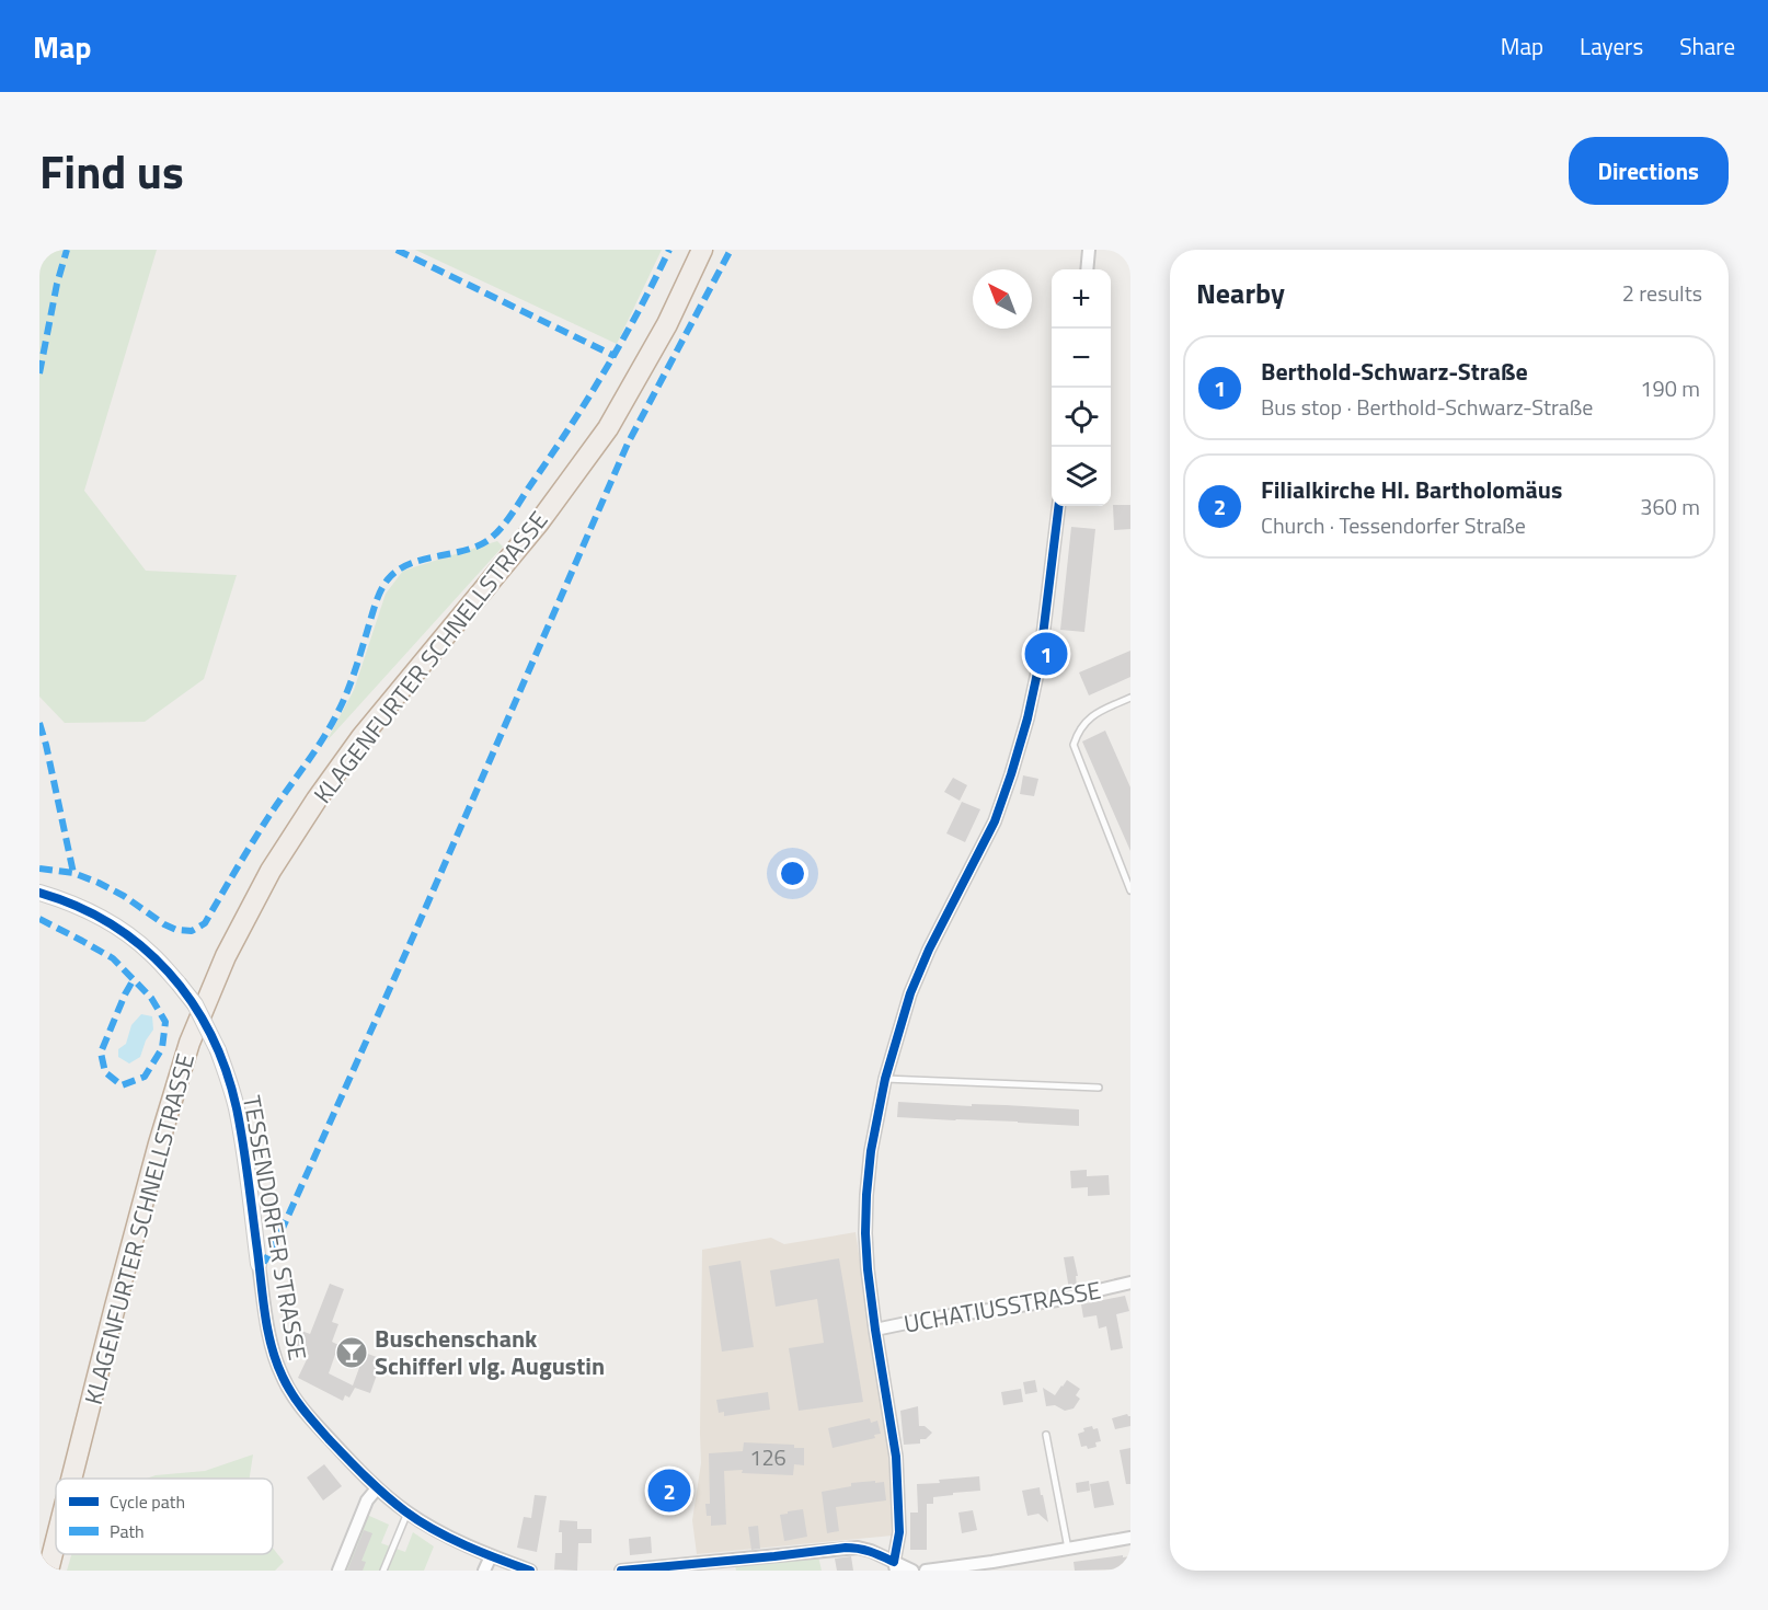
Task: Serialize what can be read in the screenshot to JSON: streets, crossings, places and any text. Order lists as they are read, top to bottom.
{
  "streets": {
    "highway": ["KLAGENFURTER SCHNELLSTRASSE"],
    "street": ["TESSENDORFER STRASSE", "UCHATIUSSTRASSE"]
  },
  "places": {
    "bar": ["Buschenschank Schifferl vlg. Augustin"]
  },
  "house_numbers": ["126"],
  "legend": ["Cycle path", "Path"],
  "north": "top left",
  "page": {
    "header": "Map",
    "nav": ["Map", "Layers", "Share"],
    "title": "Find us",
    "buttons": "Directions",
    "heading": ["Nearby", "2 results"],
    "map_buttons": ["+", "−"],
    "list": [
      {
        "mark": "1",
        "name": "Berthold-Schwarz-Straße",
        "note": "Bus stop · Berthold-Schwarz-Straße",
        "value": "190 m"
      },
      {
        "mark": "2",
        "name": "Filialkirche Hl. Bartholomäus",
        "note": "Church · Tessendorfer Straße",
        "value": "360 m"
      }
    ],
    "pins": ["1", "2"]
  }
}
